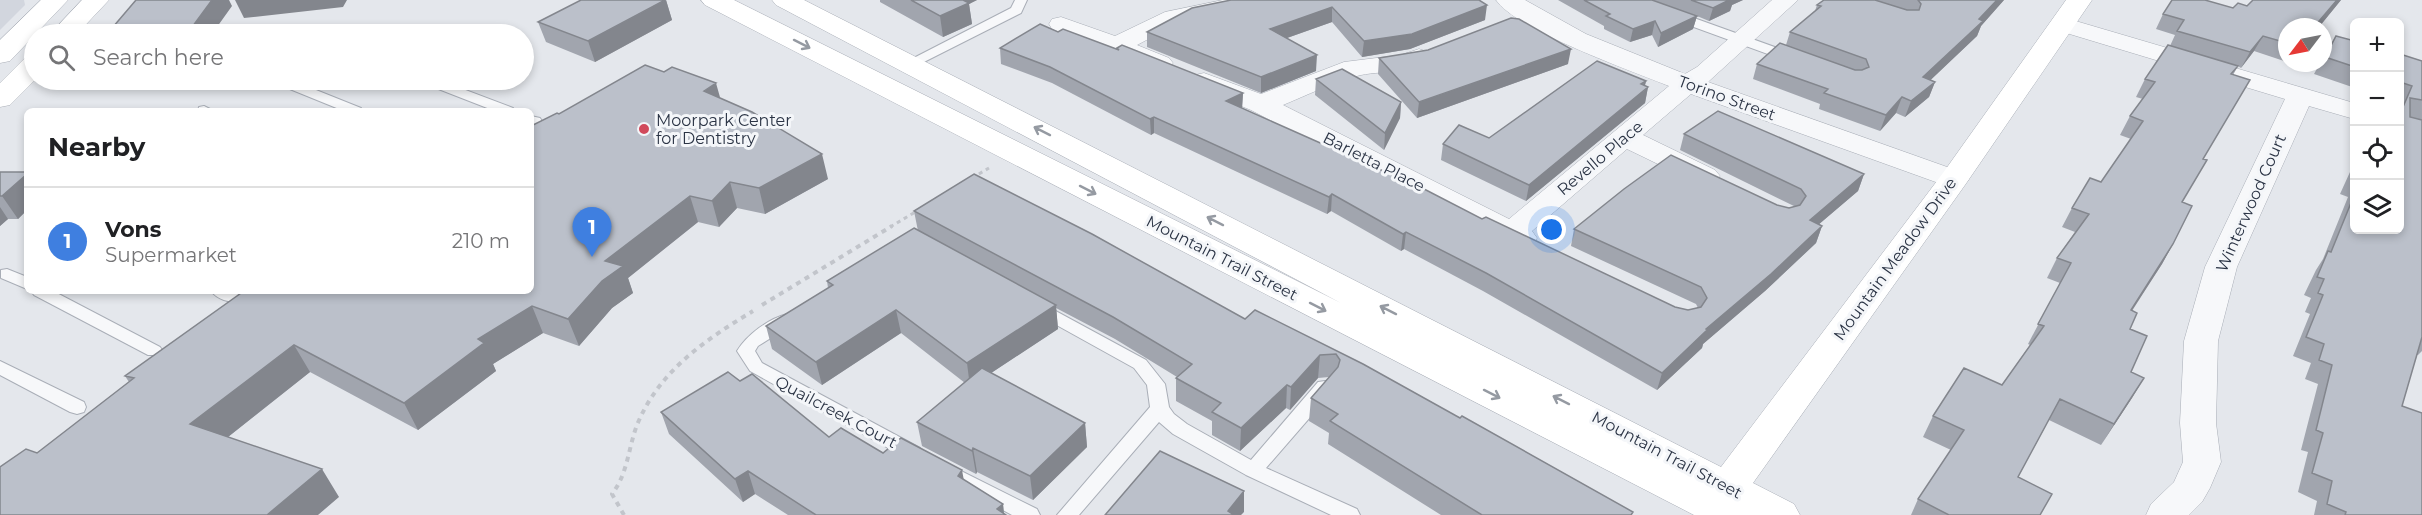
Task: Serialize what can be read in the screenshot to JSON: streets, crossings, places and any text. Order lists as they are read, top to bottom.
{
  "streets": {
    "street": [
      "Torino Street",
      "Revello Place",
      "Barletta Place",
      "Winterwood Court",
      "Mountain Trail Street",
      "Mountain Meadow Drive"
    ],
    "lane": ["Quailcreek Court"]
  },
  "crossings": [
    ["Torino Street", "Revello Place"],
    ["Torino Street", "Mountain Meadow Drive"],
    ["Revello Place", "Barletta Place"],
    ["Mountain Trail Street", "Mountain Meadow Drive"]
  ],
  "places": ["Moorpark Center for Dentistry"],
  "north": "bottom left",
  "page": {
    "map_buttons": ["+", "−"],
    "search": "Search here",
    "heading": "Nearby",
    "list": [
      {
        "mark": "1",
        "name": "Vons",
        "note": "Supermarket",
        "value": "210 m"
      }
    ],
    "pins": "1"
  }
}
